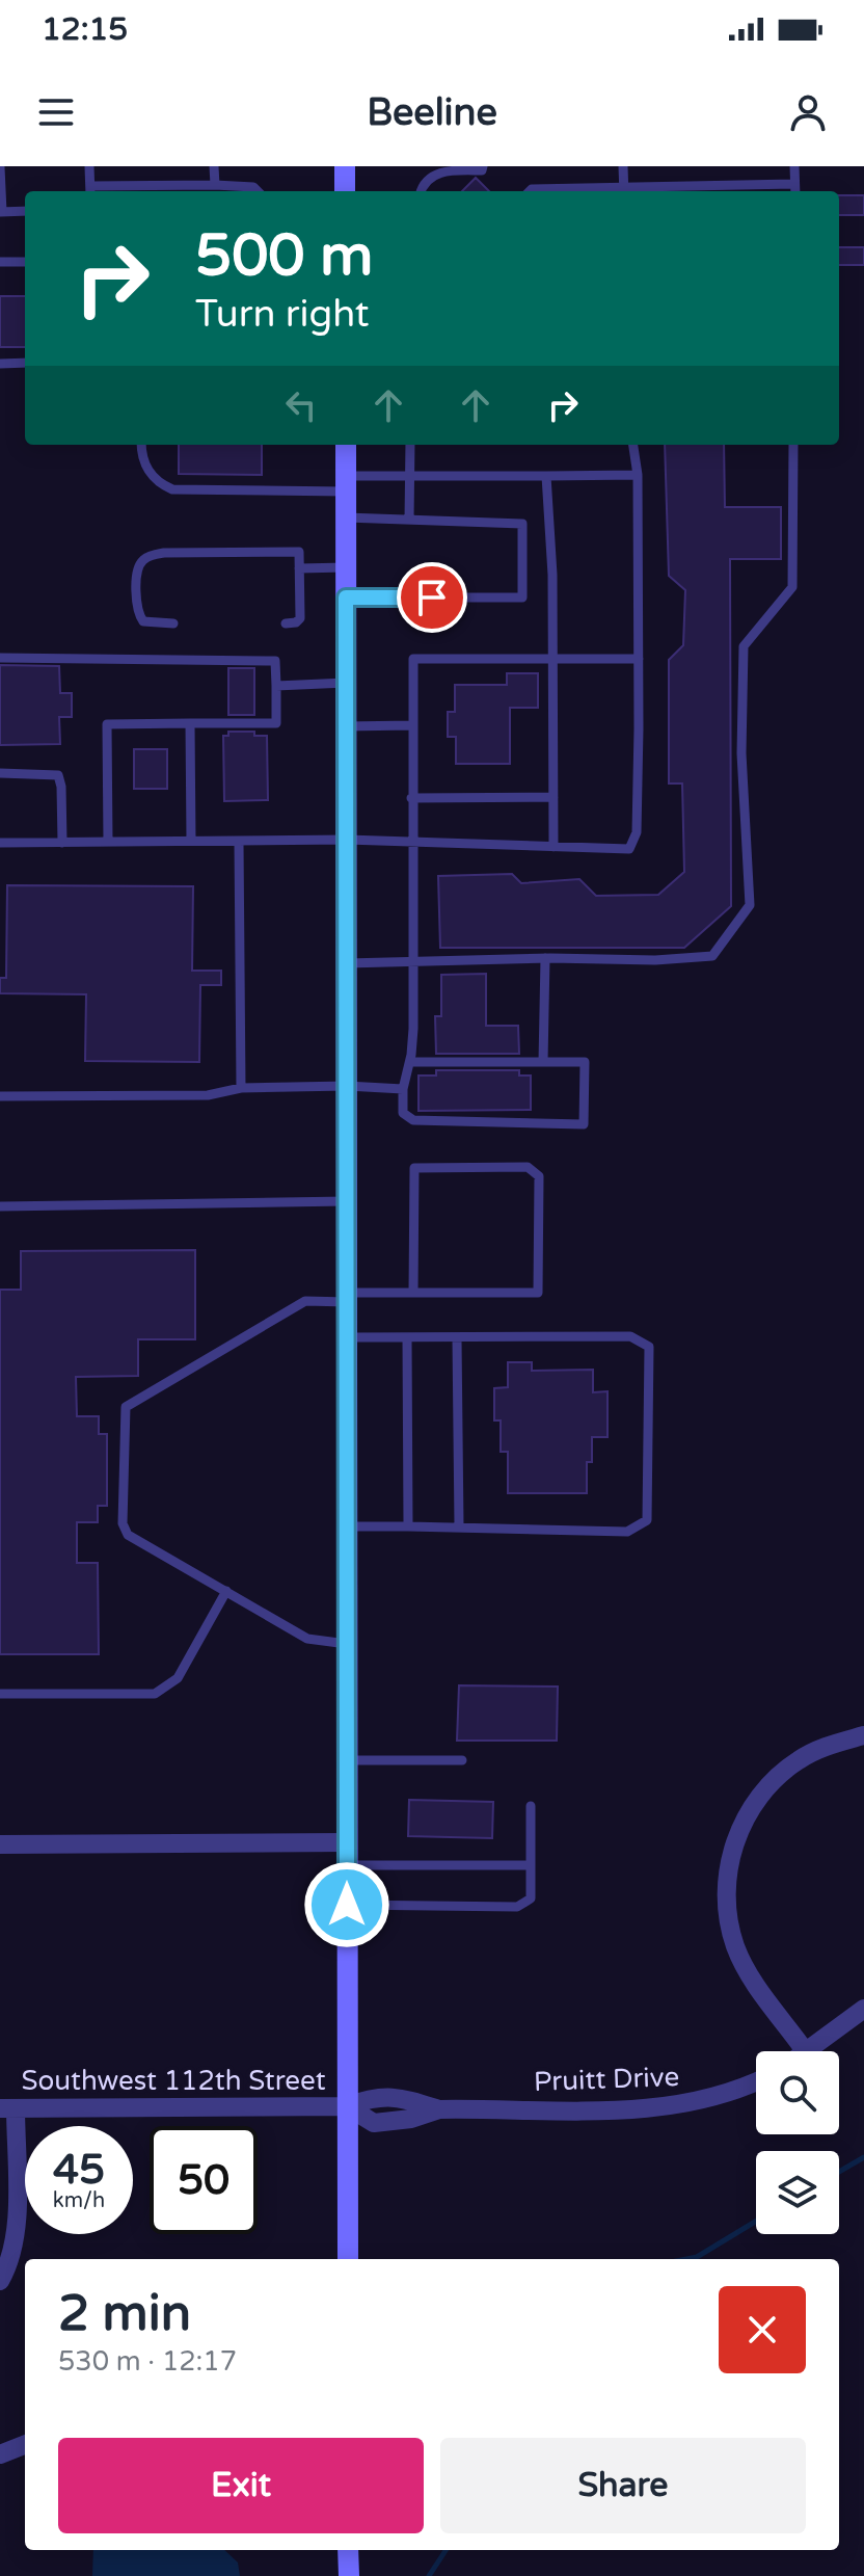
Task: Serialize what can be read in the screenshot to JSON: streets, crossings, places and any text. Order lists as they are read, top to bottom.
{
  "streets": {
    "street": ["Pruitt Drive", "Southwest 112th Street"]
  },
  "crossings": [
    ["Pruitt Drive", "Southwest 112th Street"]
  ],
  "page": {
    "status": "12:15",
    "header": "Beeline",
    "turn": ["500 m", "Turn right"],
    "speed": "45 km/h",
    "limit": "50",
    "heading": ["2 min", "530 m · 12:17"],
    "buttons": ["Exit", "Share"]
  }
}
